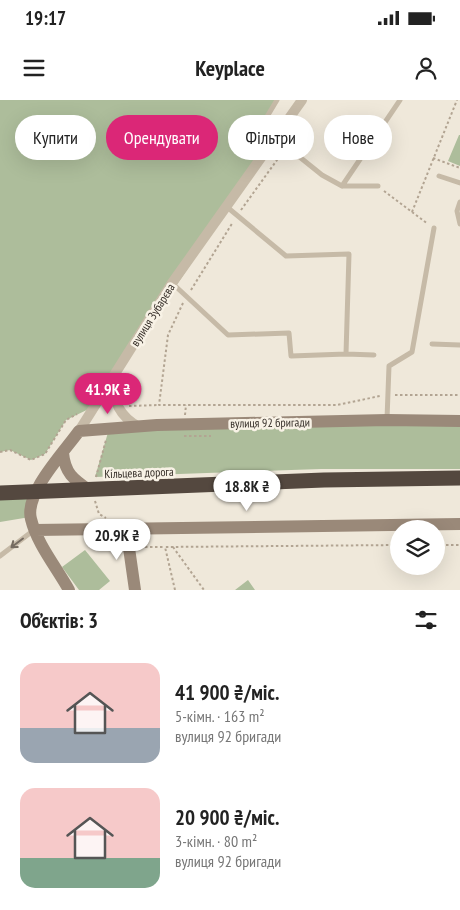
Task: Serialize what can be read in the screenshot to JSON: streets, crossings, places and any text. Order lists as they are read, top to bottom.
{
  "streets": {
    "highway": ["Кільцева дорога"],
    "street": ["вулиця Зубарєва", "вулиця 92 бригади"]
  },
  "crossings": [
    ["вулиця Зубарєва", "вулиця 92 бригади"],
    ["вулиця Зубарєва", "Кільцева дорога"]
  ],
  "page": {
    "status": "19:17",
    "header": "Keyplace",
    "chip": [
      "Купити",
      "Орендувати",
      "Фільтри",
      "Нове"
    ],
    "price": ["41.9K ₴", "18.8K ₴", "20.9K ₴"],
    "heading": "Об’єктів: 3",
    "list": [
      {
        "name": "41 900 ₴/міс.",
        "note": "5-кімн. · 163 m² · вулиця 92 бригади"
      },
      {
        "name": "20 900 ₴/міс.",
        "note": "3-кімн. · 80 m² · вулиця 92 бригади"
      }
    ]
  }
}
